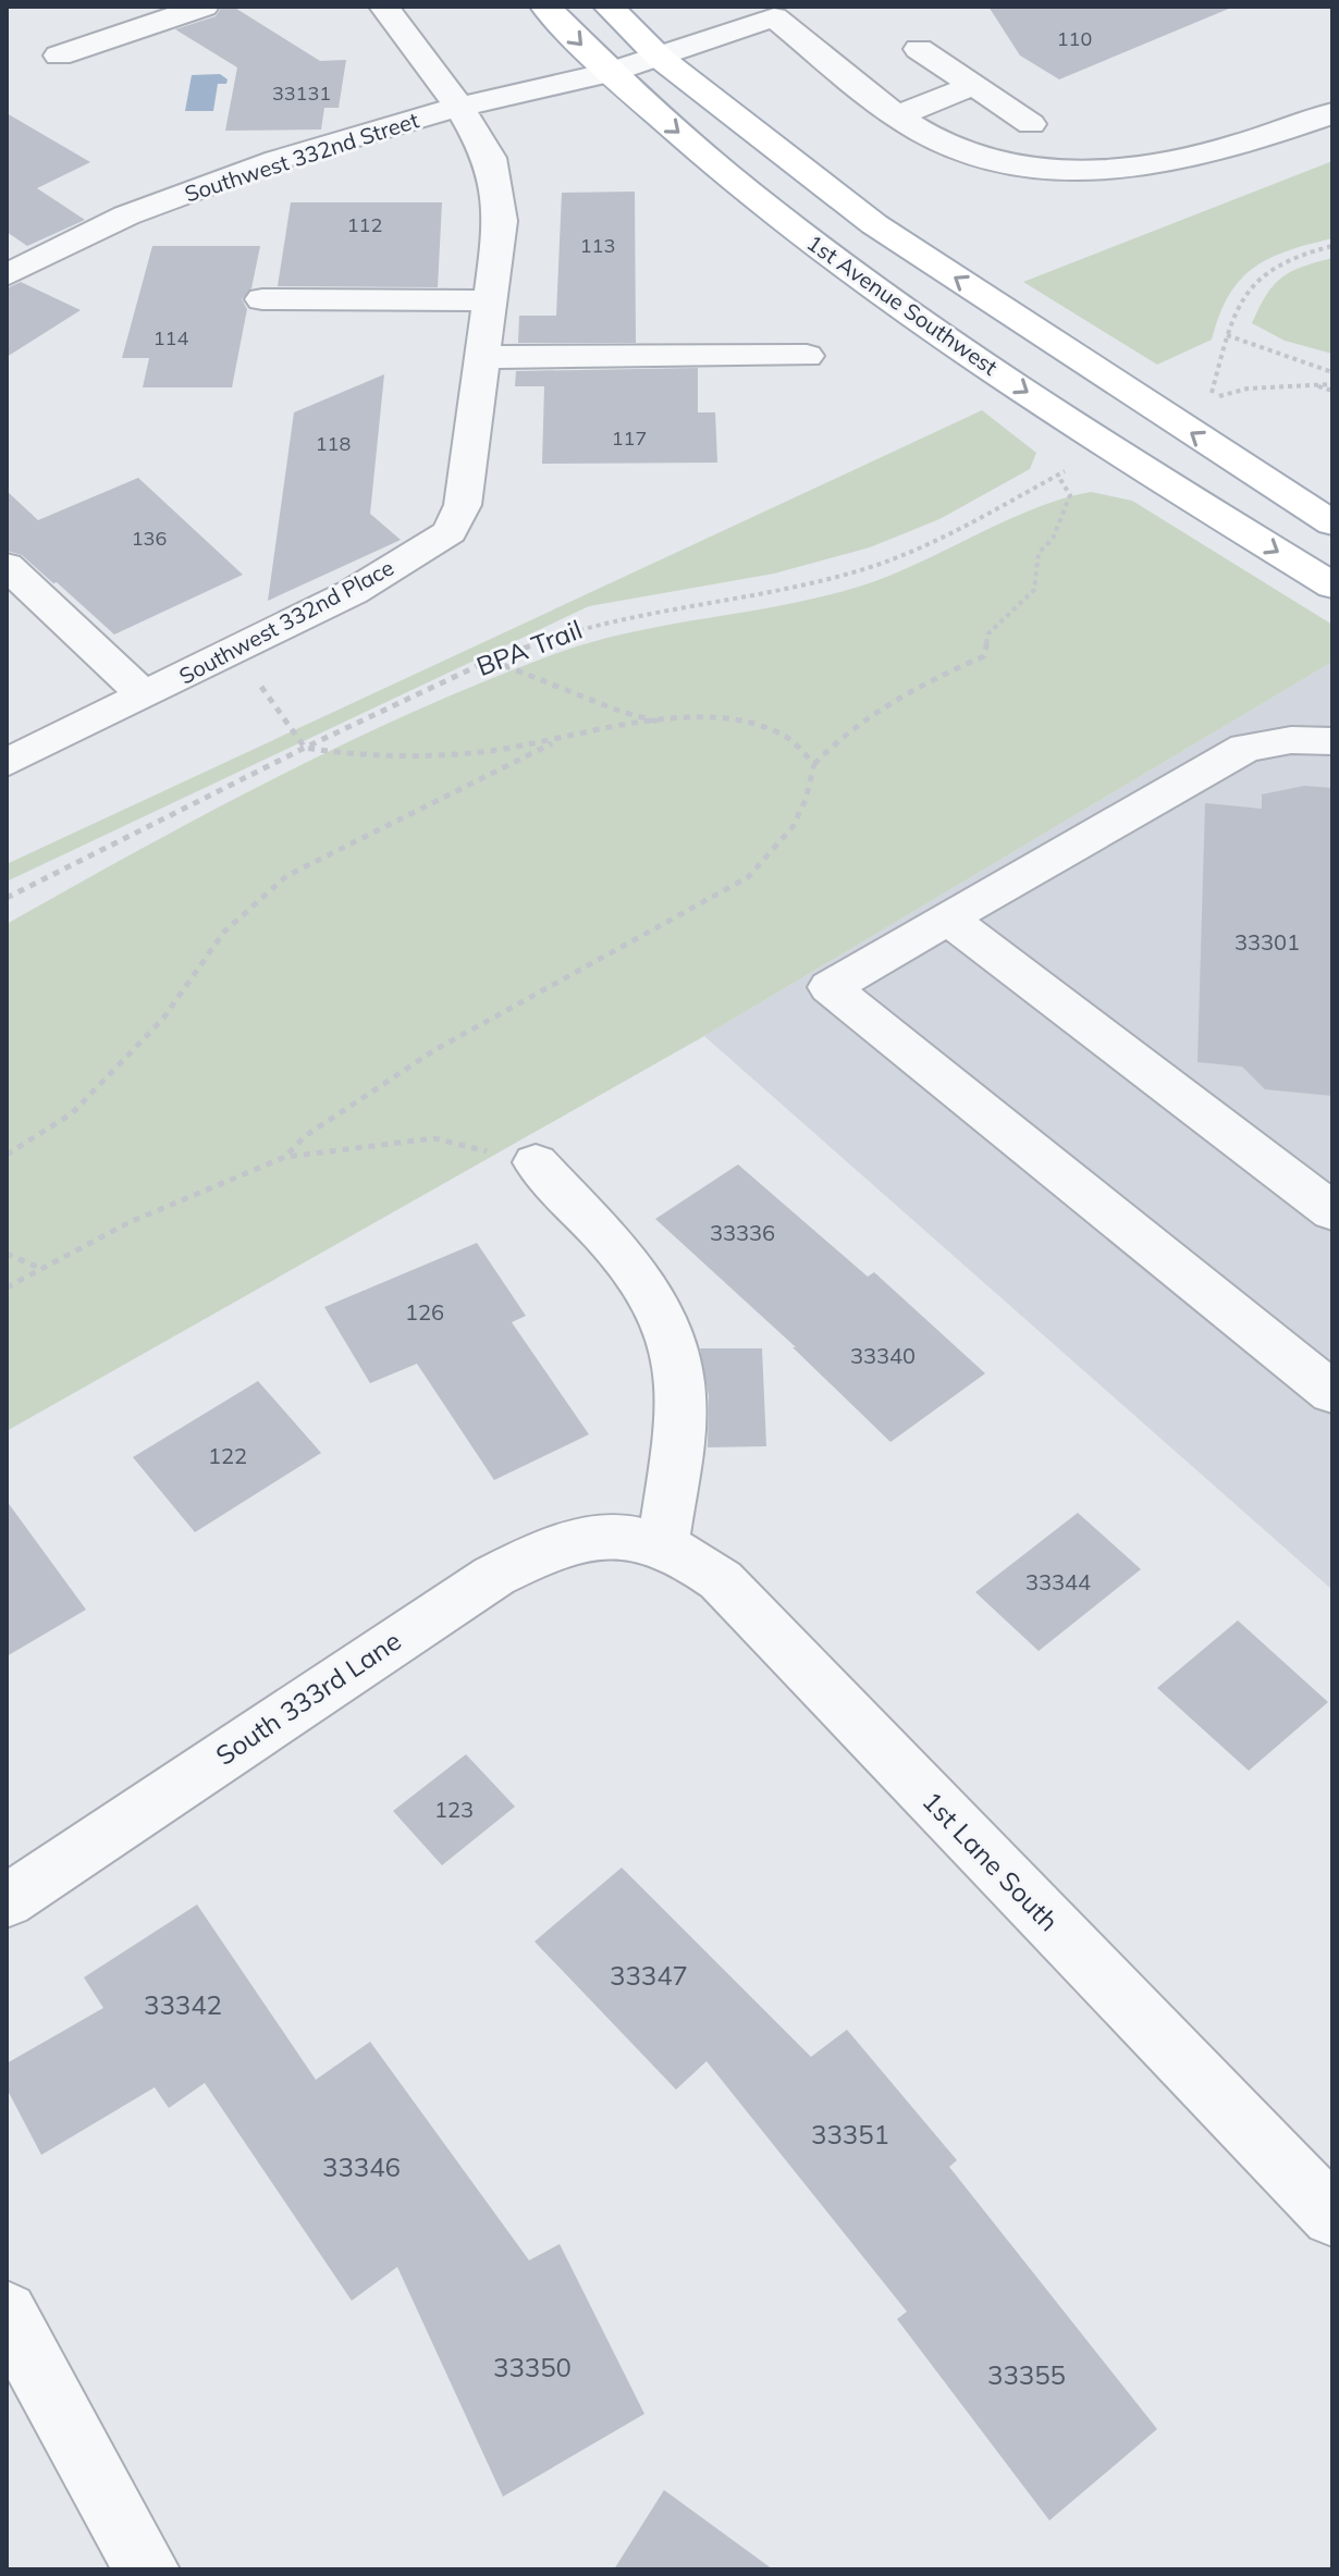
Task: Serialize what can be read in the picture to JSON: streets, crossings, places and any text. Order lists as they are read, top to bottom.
{
  "streets": {
    "main road": ["1st Avenue Southwest"],
    "street": [
      "Southwest 332nd Street",
      "Southwest 332nd Place",
      "South 333rd Lane",
      "1st Lane South"
    ],
    "path": ["BPA Trail"]
  },
  "crossings": [
    ["Southwest 332nd Street", "1st Avenue Southwest"],
    ["Southwest 332nd Street", "Southwest 332nd Place"],
    ["South 333rd Lane", "1st Lane South"]
  ],
  "house_numbers": [
    "110",
    "33131",
    "112",
    "113",
    "114",
    "117",
    "118",
    "136",
    "33301",
    "33336",
    "126",
    "33340",
    "122",
    "33344",
    "123",
    "33347",
    "33342",
    "33351",
    "33346",
    "33350",
    "33355"
  ]
}
